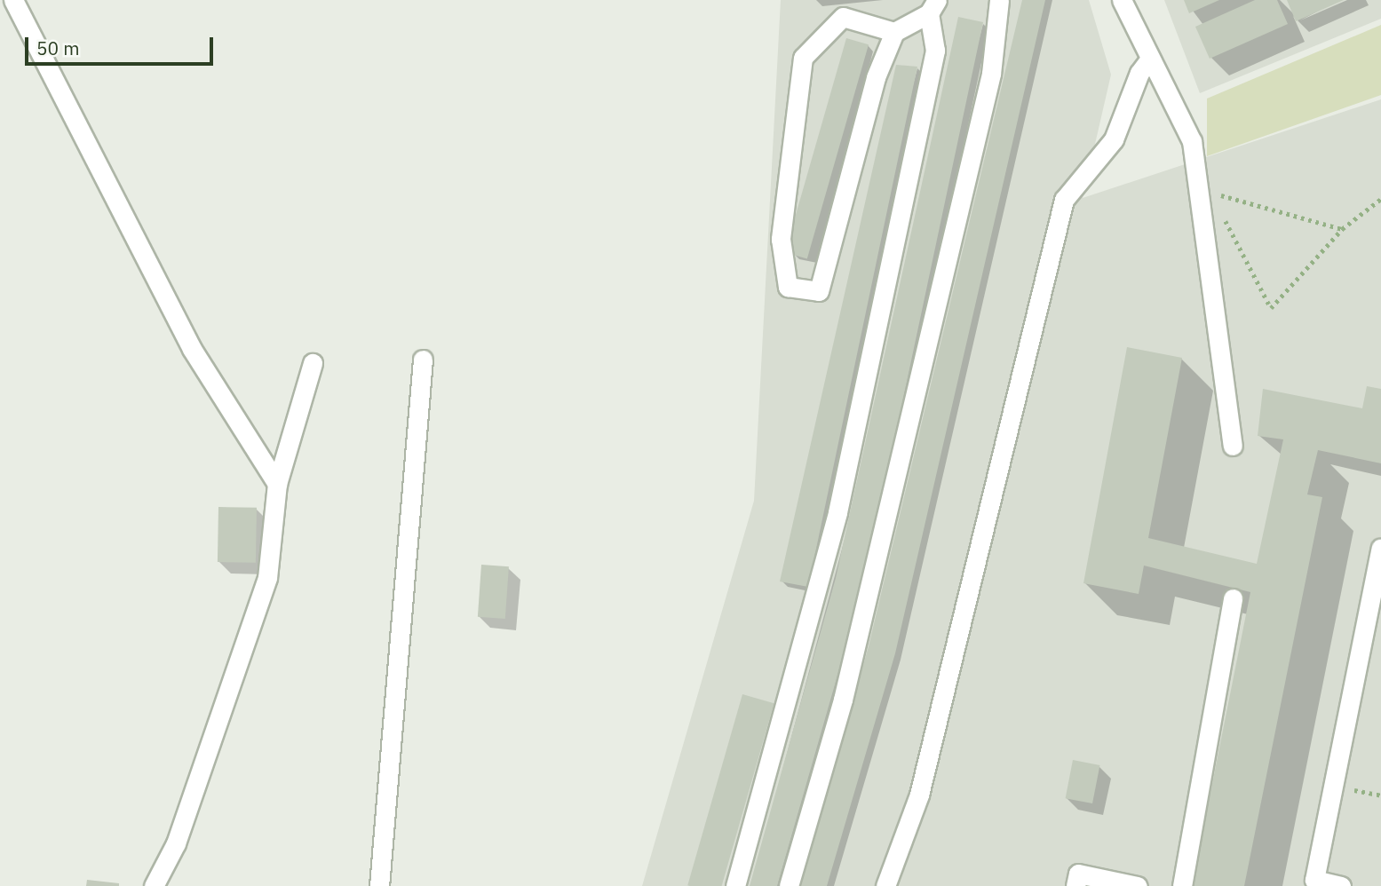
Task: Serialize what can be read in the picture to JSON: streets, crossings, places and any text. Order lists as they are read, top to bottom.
{
  "scale_bar": "50 m"
}
